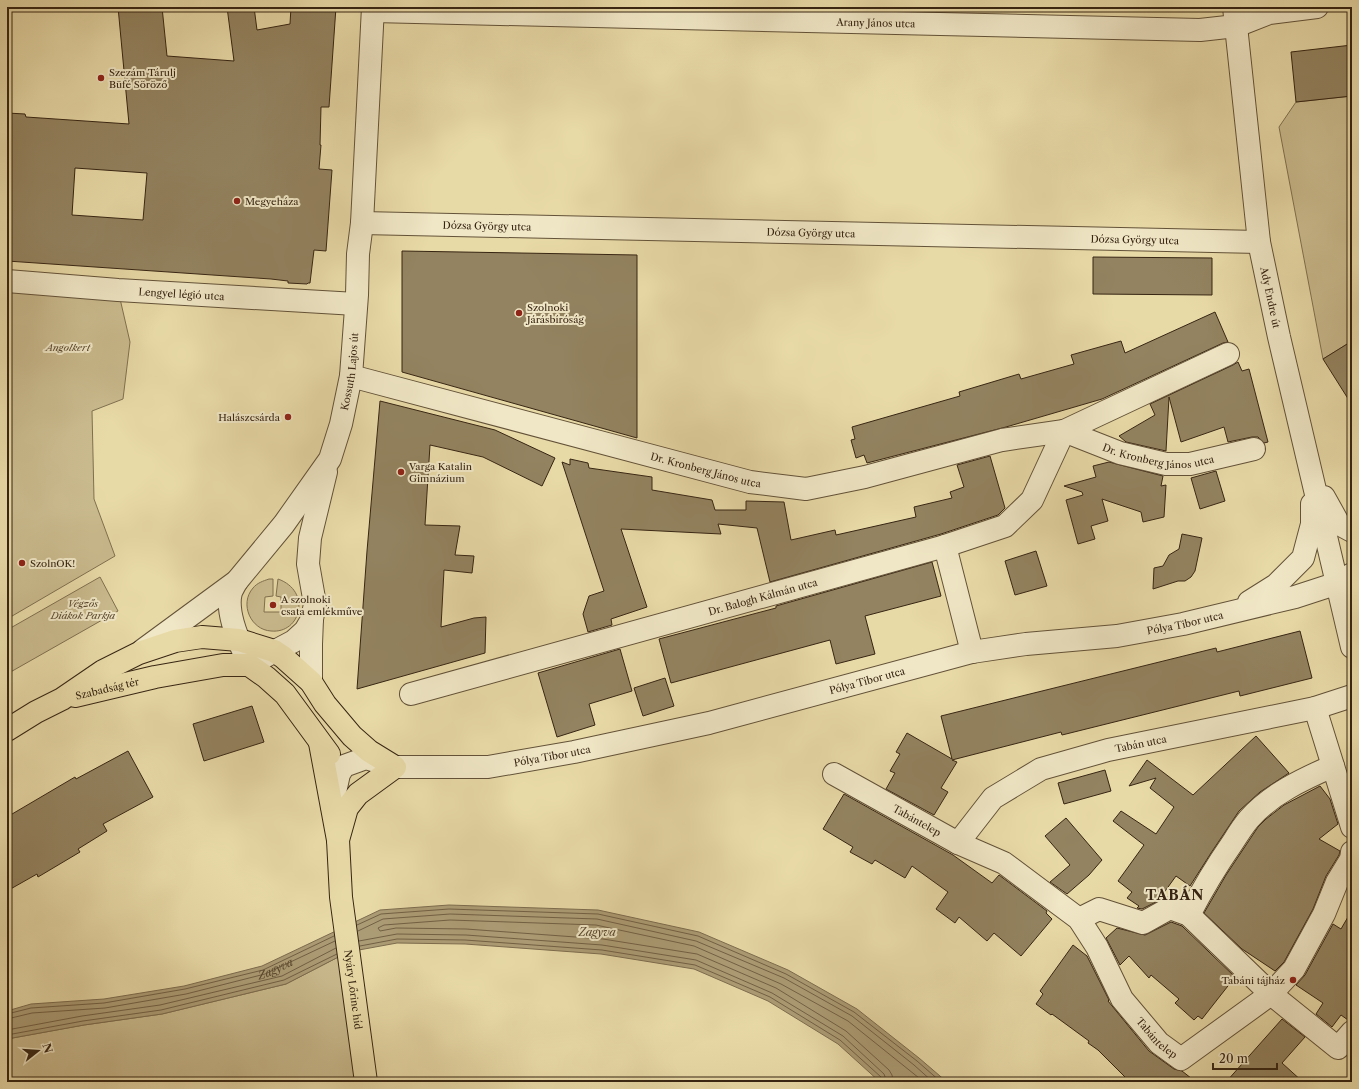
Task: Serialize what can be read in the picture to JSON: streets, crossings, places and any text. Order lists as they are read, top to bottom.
{
  "streets": {
    "main road": ["Szabadság tér", "Nyáry Lőrinc híd"],
    "street": [
      "Arany János utca",
      "Dózsa György utca",
      "Lengyel légió utca",
      "Ady Endre út",
      "Kossuth Lajos út",
      "Dr. Kronberg János utca",
      "Dr. Balogh Kálmán utca",
      "Pólya Tibor utca",
      "Tabán utca",
      "Tabántelep"
    ]
  },
  "crossings": [
    ["Arany János utca", "Ady Endre út"],
    ["Arany János utca", "Kossuth Lajos út"],
    ["Dózsa György utca", "Ady Endre út"],
    ["Dózsa György utca", "Kossuth Lajos út"],
    ["Lengyel légió utca", "Kossuth Lajos út"],
    ["Ady Endre út", "Pólya Tibor utca"],
    ["Kossuth Lajos út", "Dr. Kronberg János utca"],
    ["Kossuth Lajos út", "Szabadság tér"],
    ["Dr. Kronberg János utca", "Dr. Balogh Kálmán utca"],
    ["Tabán utca", "Tabántelep"]
  ],
  "districts": ["TABÁN"],
  "water": ["Zagyva"],
  "parks": ["Angolkert", "Végzős Diákok Parkja"],
  "places": [
    "Szezám Tárulj Büfé Söröző",
    "Megyeháza",
    "Szolnoki Járásbíróság",
    "Halászcsárda",
    "Varga Katalin Gimnázium",
    "SzolnOK!",
    "A szolnoki csata emlékműve",
    "Tabáni tájház"
  ],
  "scale_bar": "20 m",
  "north": "right"
}
